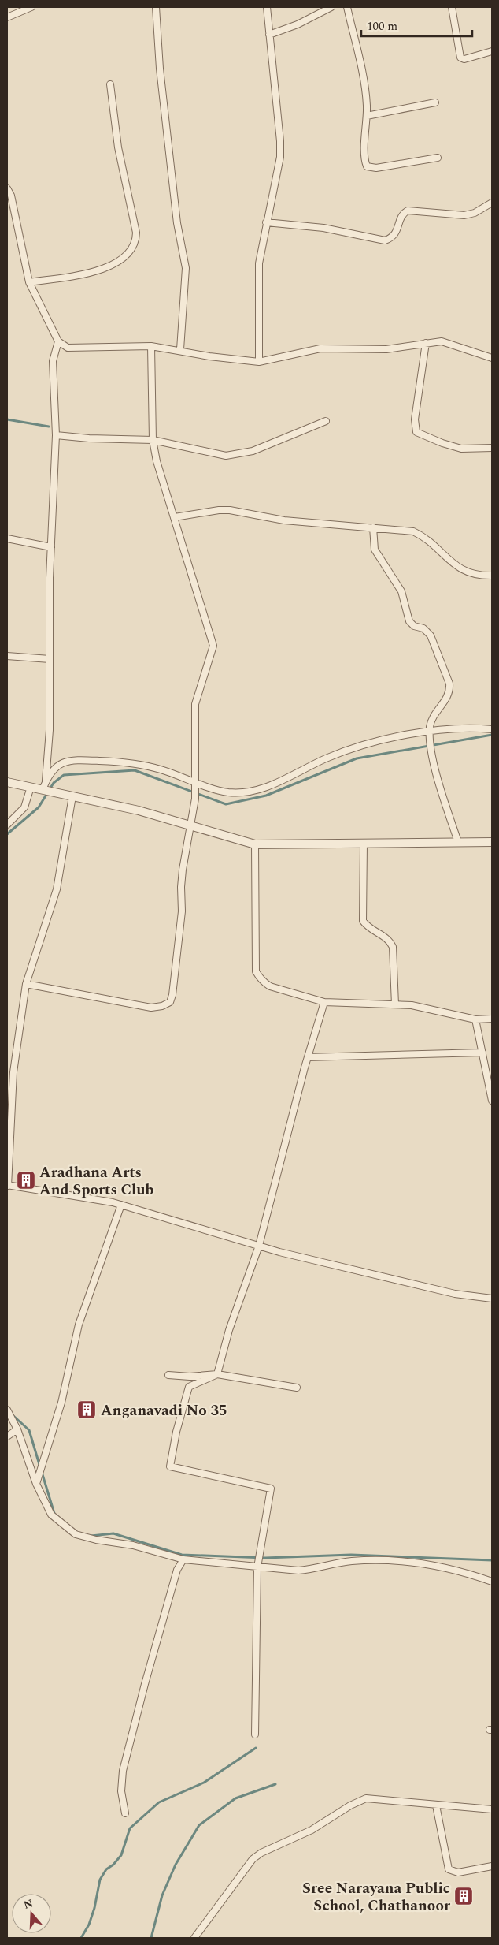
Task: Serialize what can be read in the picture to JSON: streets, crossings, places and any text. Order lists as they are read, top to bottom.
{
  "places": {
    "building": ["Aradhana Arts And Sports Club", "Anganavadi No 35", "Sree Narayana Public School, Chathanoor"]
  },
  "scale_bar": "100 m",
  "north": "top"
}
